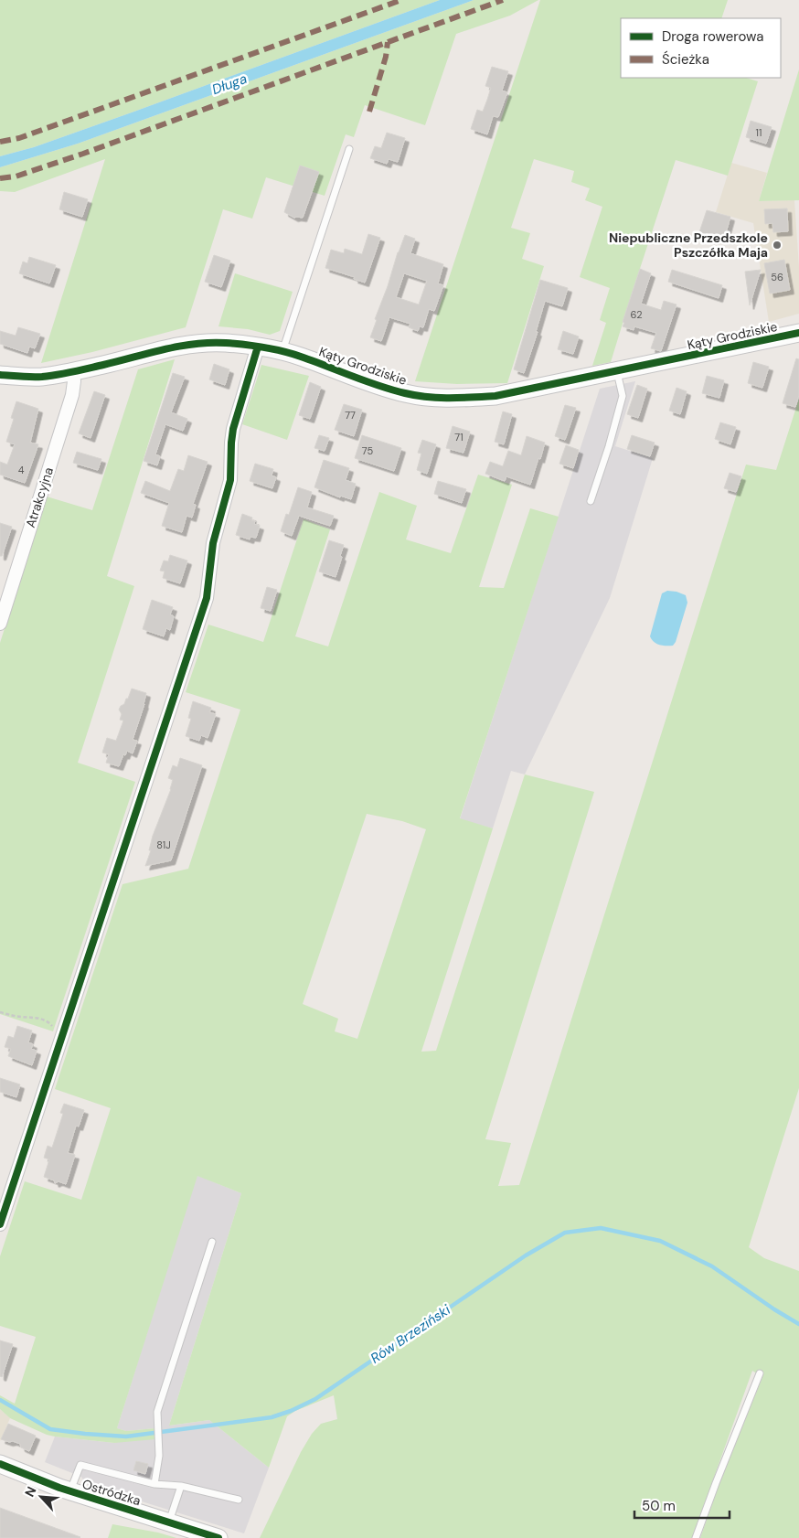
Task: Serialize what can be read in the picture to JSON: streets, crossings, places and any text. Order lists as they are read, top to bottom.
{
  "streets": {
    "street": ["Kąty Grodziskie", "Atrakcyjna", "Ostródzka"]
  },
  "crossings": [
    ["Kąty Grodziskie", "Atrakcyjna"]
  ],
  "water": ["Długa", "Rów Brzeziński"],
  "places": ["Niepubliczne Przedszkole Pszczółka Maja"],
  "house_numbers": [
    "11",
    "56",
    "62",
    "77",
    "71",
    "75",
    "4",
    "81J"
  ],
  "legend": ["Droga rowerowa", "Ścieżka"],
  "scale_bar": "50 m",
  "north": "top left"
}
